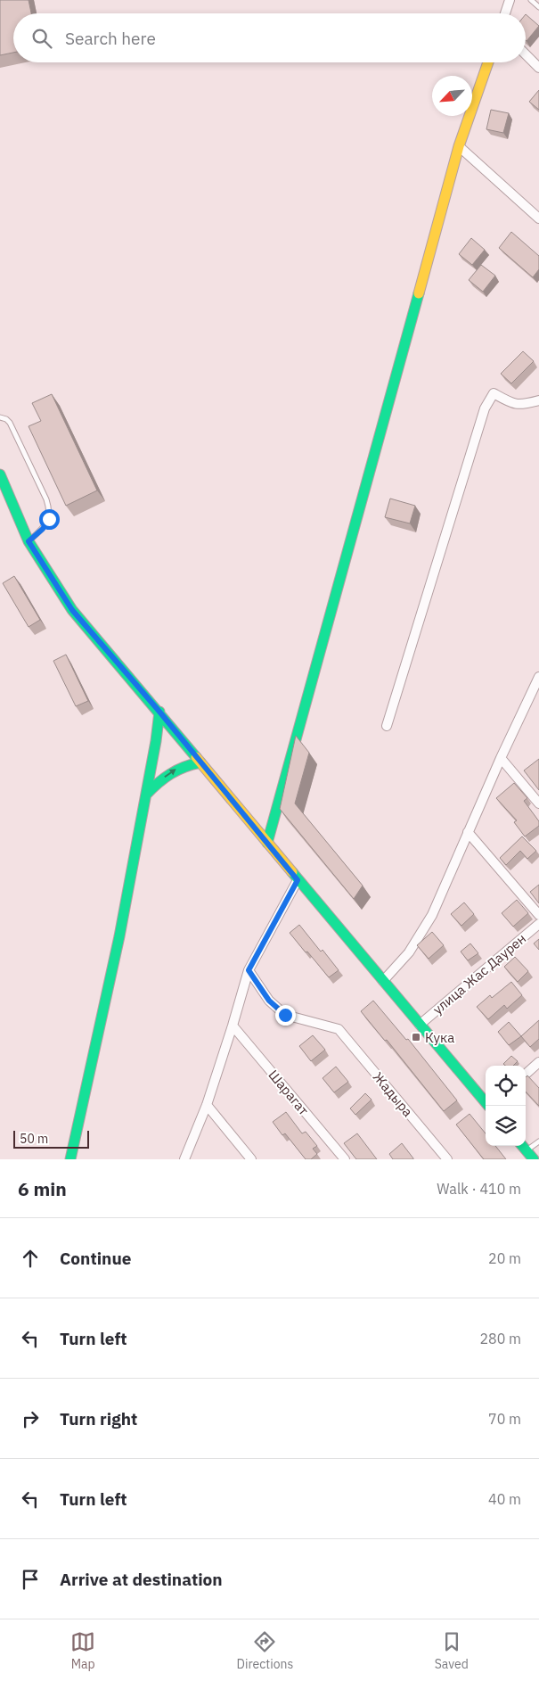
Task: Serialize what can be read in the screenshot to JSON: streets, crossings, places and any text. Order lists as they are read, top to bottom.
{
  "streets": {
    "street": ["улица Жас Даурен", "Шарагат", "Жадыра"]
  },
  "places": {
    "transit": ["Кука"]
  },
  "scale_bar": "50 m",
  "north": "bottom left",
  "page": {
    "search": "Search here",
    "scale": "50 m",
    "heading": ["6 min", "Walk · 410 m"],
    "list": [
      ["Continue", "20 m"],
      ["Turn left", "280 m"],
      ["Turn right", "70 m"],
      ["Turn left", "40 m"],
      "Arrive at destination"
    ],
    "nav": ["Map", "Directions", "Saved"]
  }
}
